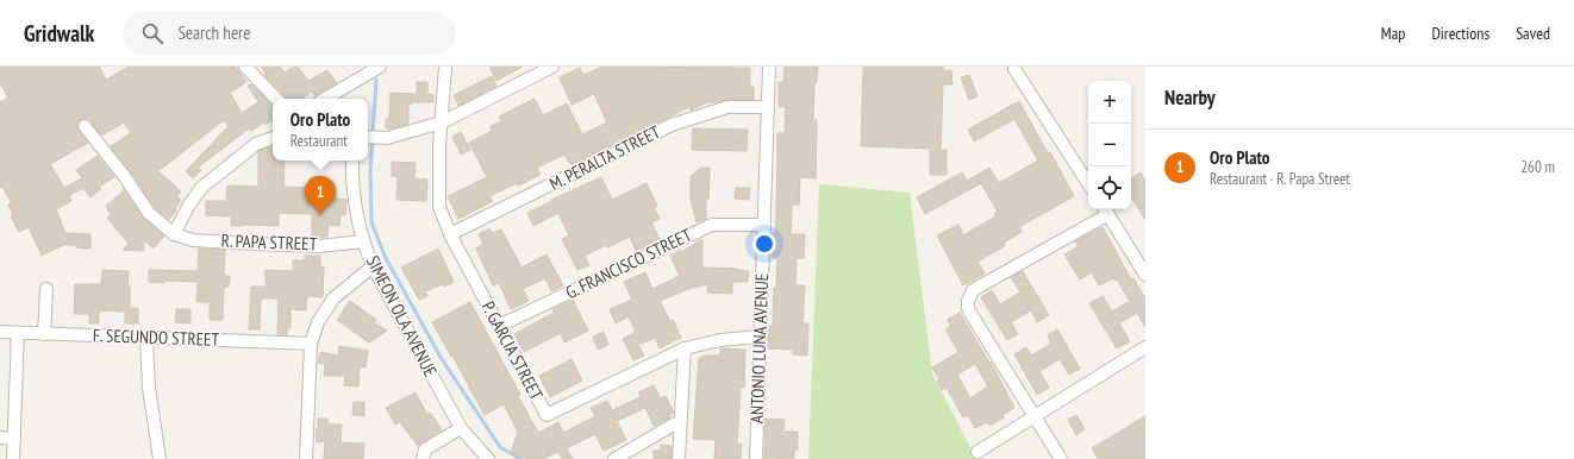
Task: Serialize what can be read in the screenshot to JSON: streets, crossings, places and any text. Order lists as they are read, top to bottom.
{
  "streets": {
    "street": [
      "M. PERALTA STREET",
      "R. PAPA STREET",
      "G. FRANCISCO STREET",
      "SIMEON OLA AVENUE",
      "F. SEGUNDO STREET",
      "ANTONIO LUNA AVENUE",
      "P. GARCIA STREET"
    ]
  },
  "crossings": [
    ["M. PERALTA STREET", "ANTONIO LUNA AVENUE"],
    ["M. PERALTA STREET", "P. GARCIA STREET"],
    ["R. PAPA STREET", "SIMEON OLA AVENUE"],
    ["G. FRANCISCO STREET", "ANTONIO LUNA AVENUE"],
    ["G. FRANCISCO STREET", "P. GARCIA STREET"],
    ["ANTONIO LUNA AVENUE", "P. GARCIA STREET"]
  ],
  "page": {
    "header": "Gridwalk",
    "search": "Search here",
    "nav": ["Map", "Directions", "Saved"],
    "heading": "Nearby",
    "map_buttons": ["+", "−"],
    "popup": ["Oro Plato", "Restaurant"],
    "list": [
      {
        "mark": "1",
        "name": "Oro Plato",
        "note": "Restaurant · R. Papa Street",
        "value": "260 m"
      }
    ],
    "pins": "1"
  }
}
